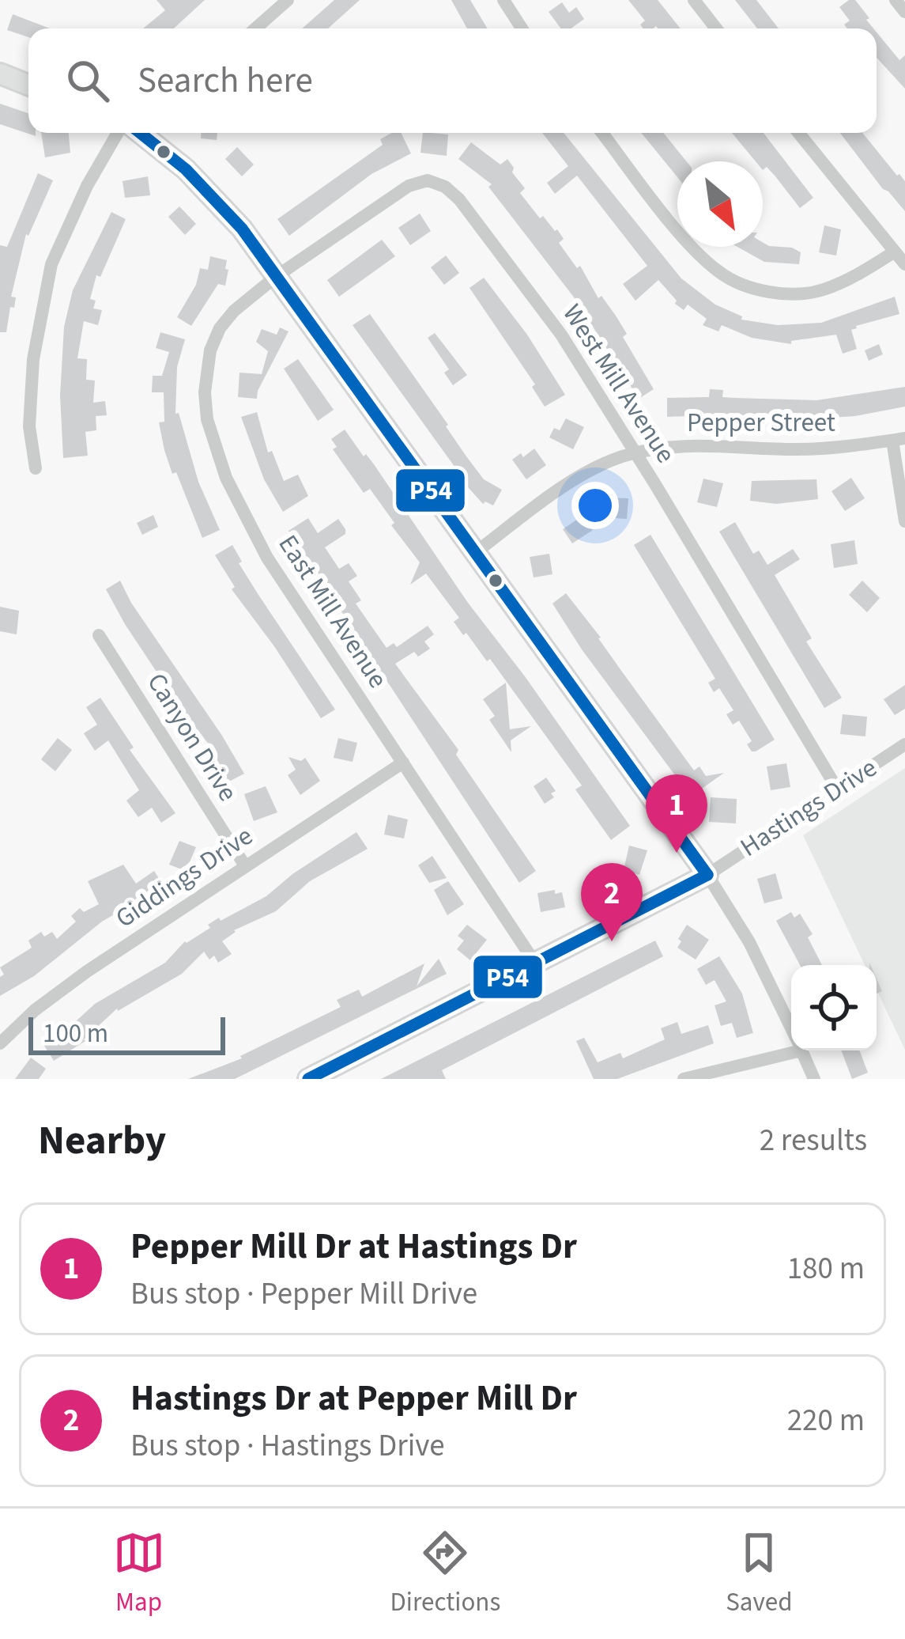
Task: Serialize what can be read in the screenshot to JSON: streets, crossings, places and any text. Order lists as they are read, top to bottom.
{
  "streets": {
    "street": [
      "West Mill Avenue",
      "Pepper Street",
      "East Mill Avenue",
      "Canyon Drive",
      "Hastings Drive",
      "Giddings Drive"
    ]
  },
  "crossings": [
    ["West Mill Avenue", "Pepper Street"],
    ["West Mill Avenue", "East Mill Avenue"],
    ["West Mill Avenue", "Hastings Drive"],
    ["East Mill Avenue", "Hastings Drive"],
    ["East Mill Avenue", "Giddings Drive"],
    ["Canyon Drive", "Giddings Drive"]
  ],
  "lines": ["transit line P54"],
  "scale_bar": "100 m",
  "north": "bottom right",
  "page": {
    "search": "Search here",
    "pins": ["1", "2"],
    "scale": "100 m",
    "heading": ["Nearby", "2 results"],
    "list": [
      {
        "mark": "1",
        "name": "Pepper Mill Dr at Hastings Dr",
        "note": "Bus stop · Pepper Mill Drive",
        "value": "180 m"
      },
      {
        "mark": "2",
        "name": "Hastings Dr at Pepper Mill Dr",
        "note": "Bus stop · Hastings Drive",
        "value": "220 m"
      }
    ],
    "nav": ["Map", "Directions", "Saved"]
  }
}
